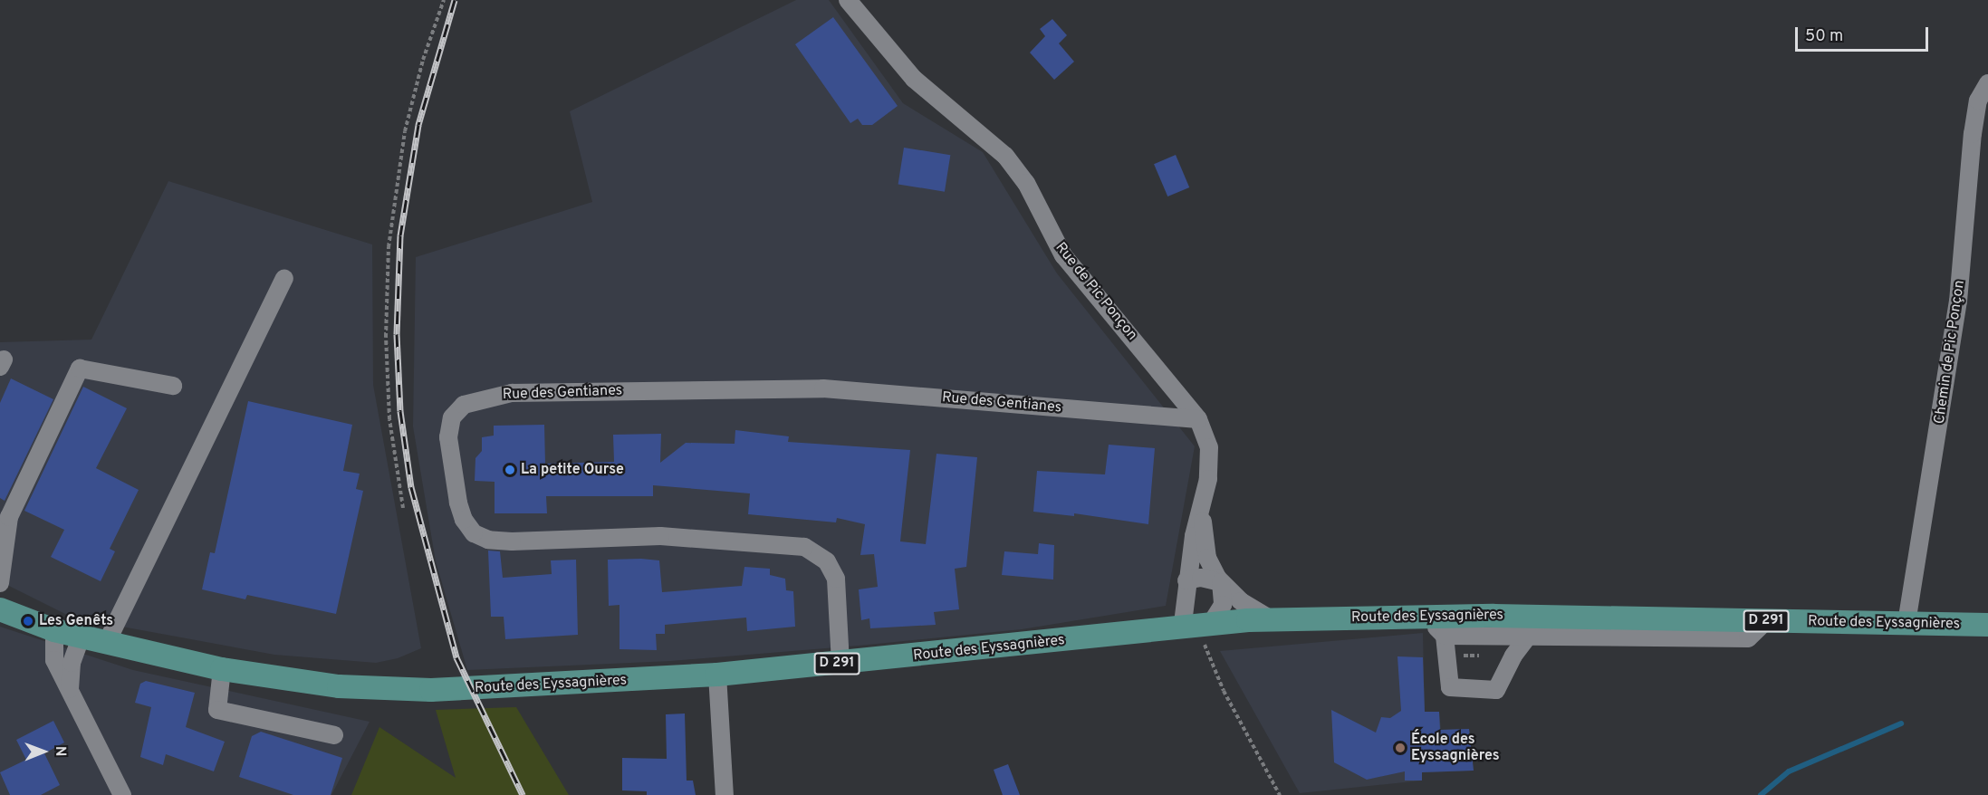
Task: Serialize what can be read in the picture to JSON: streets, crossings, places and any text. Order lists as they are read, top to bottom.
{
  "streets": {
    "main road": ["Route des Eyssagnières", "D 291"],
    "street": ["Rue de Pic Ponçon", "Chemin de Pic Ponçon", "Rue des Gentianes"]
  },
  "crossings": [
    ["Rue de Pic Ponçon", "Rue des Gentianes"],
    ["Rue de Pic Ponçon", "Route des Eyssagnières"],
    ["Chemin de Pic Ponçon", "Route des Eyssagnières"],
    ["Rue des Gentianes", "Route des Eyssagnières"]
  ],
  "places": ["La petite Ourse", "Les Genêts", "École des Eyssagnières"],
  "scale_bar": "50 m",
  "north": "right"
}
